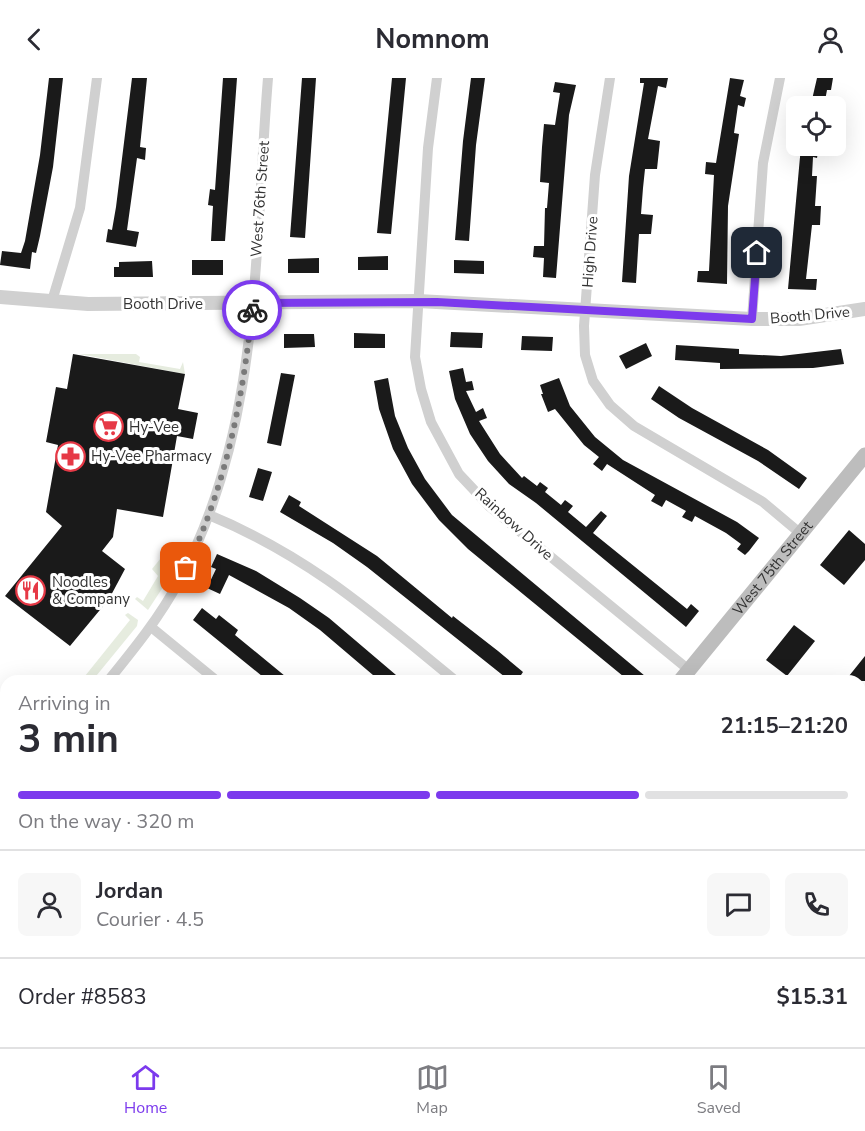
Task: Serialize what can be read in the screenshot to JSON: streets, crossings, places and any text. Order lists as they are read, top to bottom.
{
  "streets": {
    "main road": ["West 75th Street"],
    "street": [
      "West 76th Street",
      "High Drive",
      "Booth Drive",
      "Rainbow Drive"
    ]
  },
  "crossings": [
    ["West 76th Street", "Booth Drive"],
    ["High Drive", "Booth Drive"],
    ["High Drive", "West 75th Street"],
    ["Booth Drive", "Rainbow Drive"]
  ],
  "places": {
    "supermarket": ["Hy-Vee"],
    "pharmacy": ["Hy-Vee Pharmacy"],
    "restaurant": ["Noodles & Company"]
  },
  "page": {
    "header": "Nomnom",
    "heading": ["3 min", "Arriving in", "21:15–21:20"],
    "panel": [
      "Jordan",
      "Courier · 4.5",
      "Order #8583",
      "$15.31"
    ],
    "bar": "On the way · 320 m",
    "tabs": ["Home", "Map", "Saved"]
  }
}
